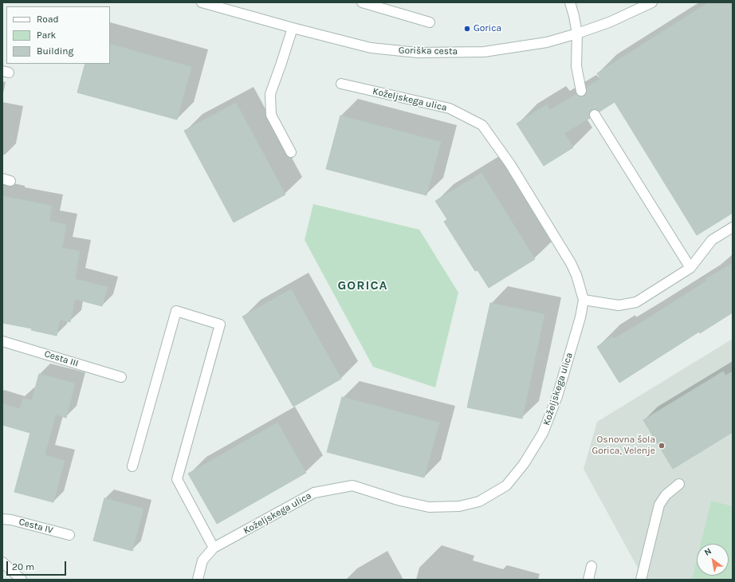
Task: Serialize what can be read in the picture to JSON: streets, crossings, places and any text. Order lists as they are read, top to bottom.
{
  "streets": {
    "street": [
      "Goriška cesta",
      "Koželjskega ulica",
      "Cesta III",
      "Cesta IV"
    ]
  },
  "districts": ["GORICA"],
  "places": ["Gorica", "Osnovna šola Gorica, Velenje"],
  "legend": ["Road", "Park", "Building"],
  "scale_bar": "20 m",
  "north": "top left"
}
